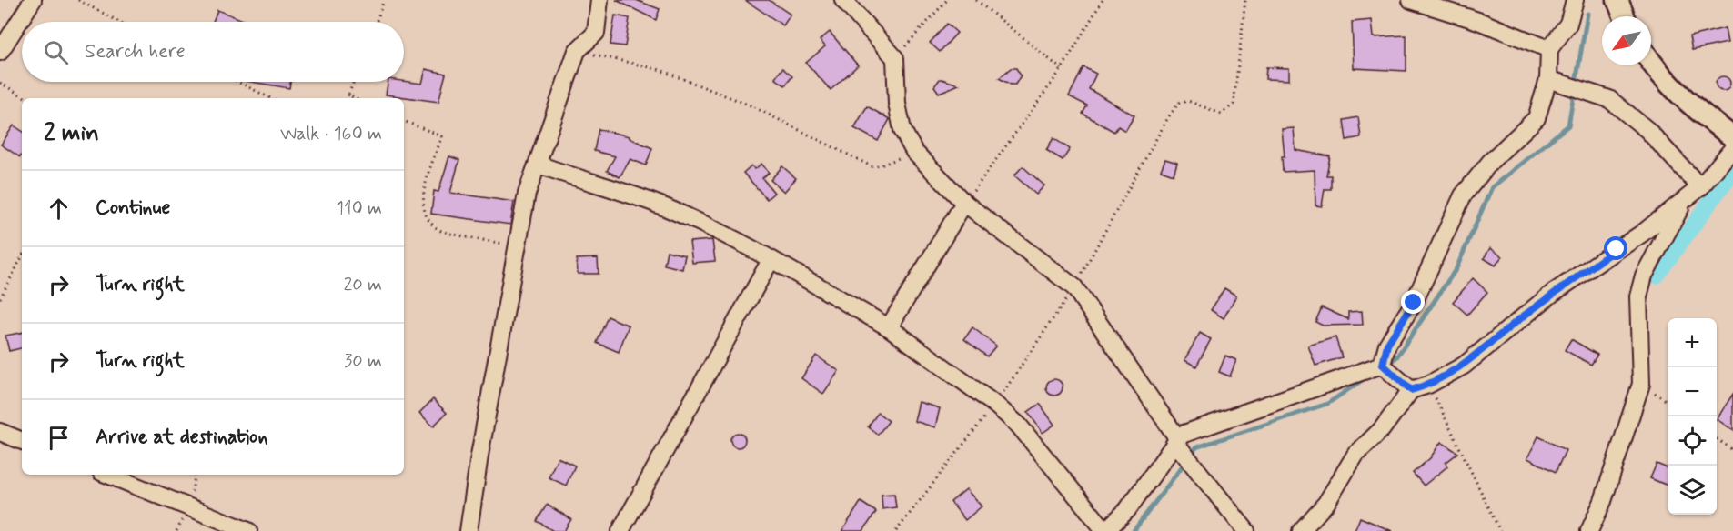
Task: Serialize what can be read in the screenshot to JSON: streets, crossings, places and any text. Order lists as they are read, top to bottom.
{
  "north": "bottom left",
  "page": {
    "search": "Search here",
    "heading": ["2 min", "Walk · 160 m"],
    "list": [
      ["Continue", "110 m"],
      ["Turn right", "20 m"],
      ["Turn right", "30 m"],
      "Arrive at destination"
    ],
    "map_buttons": ["+", "−"]
  }
}
